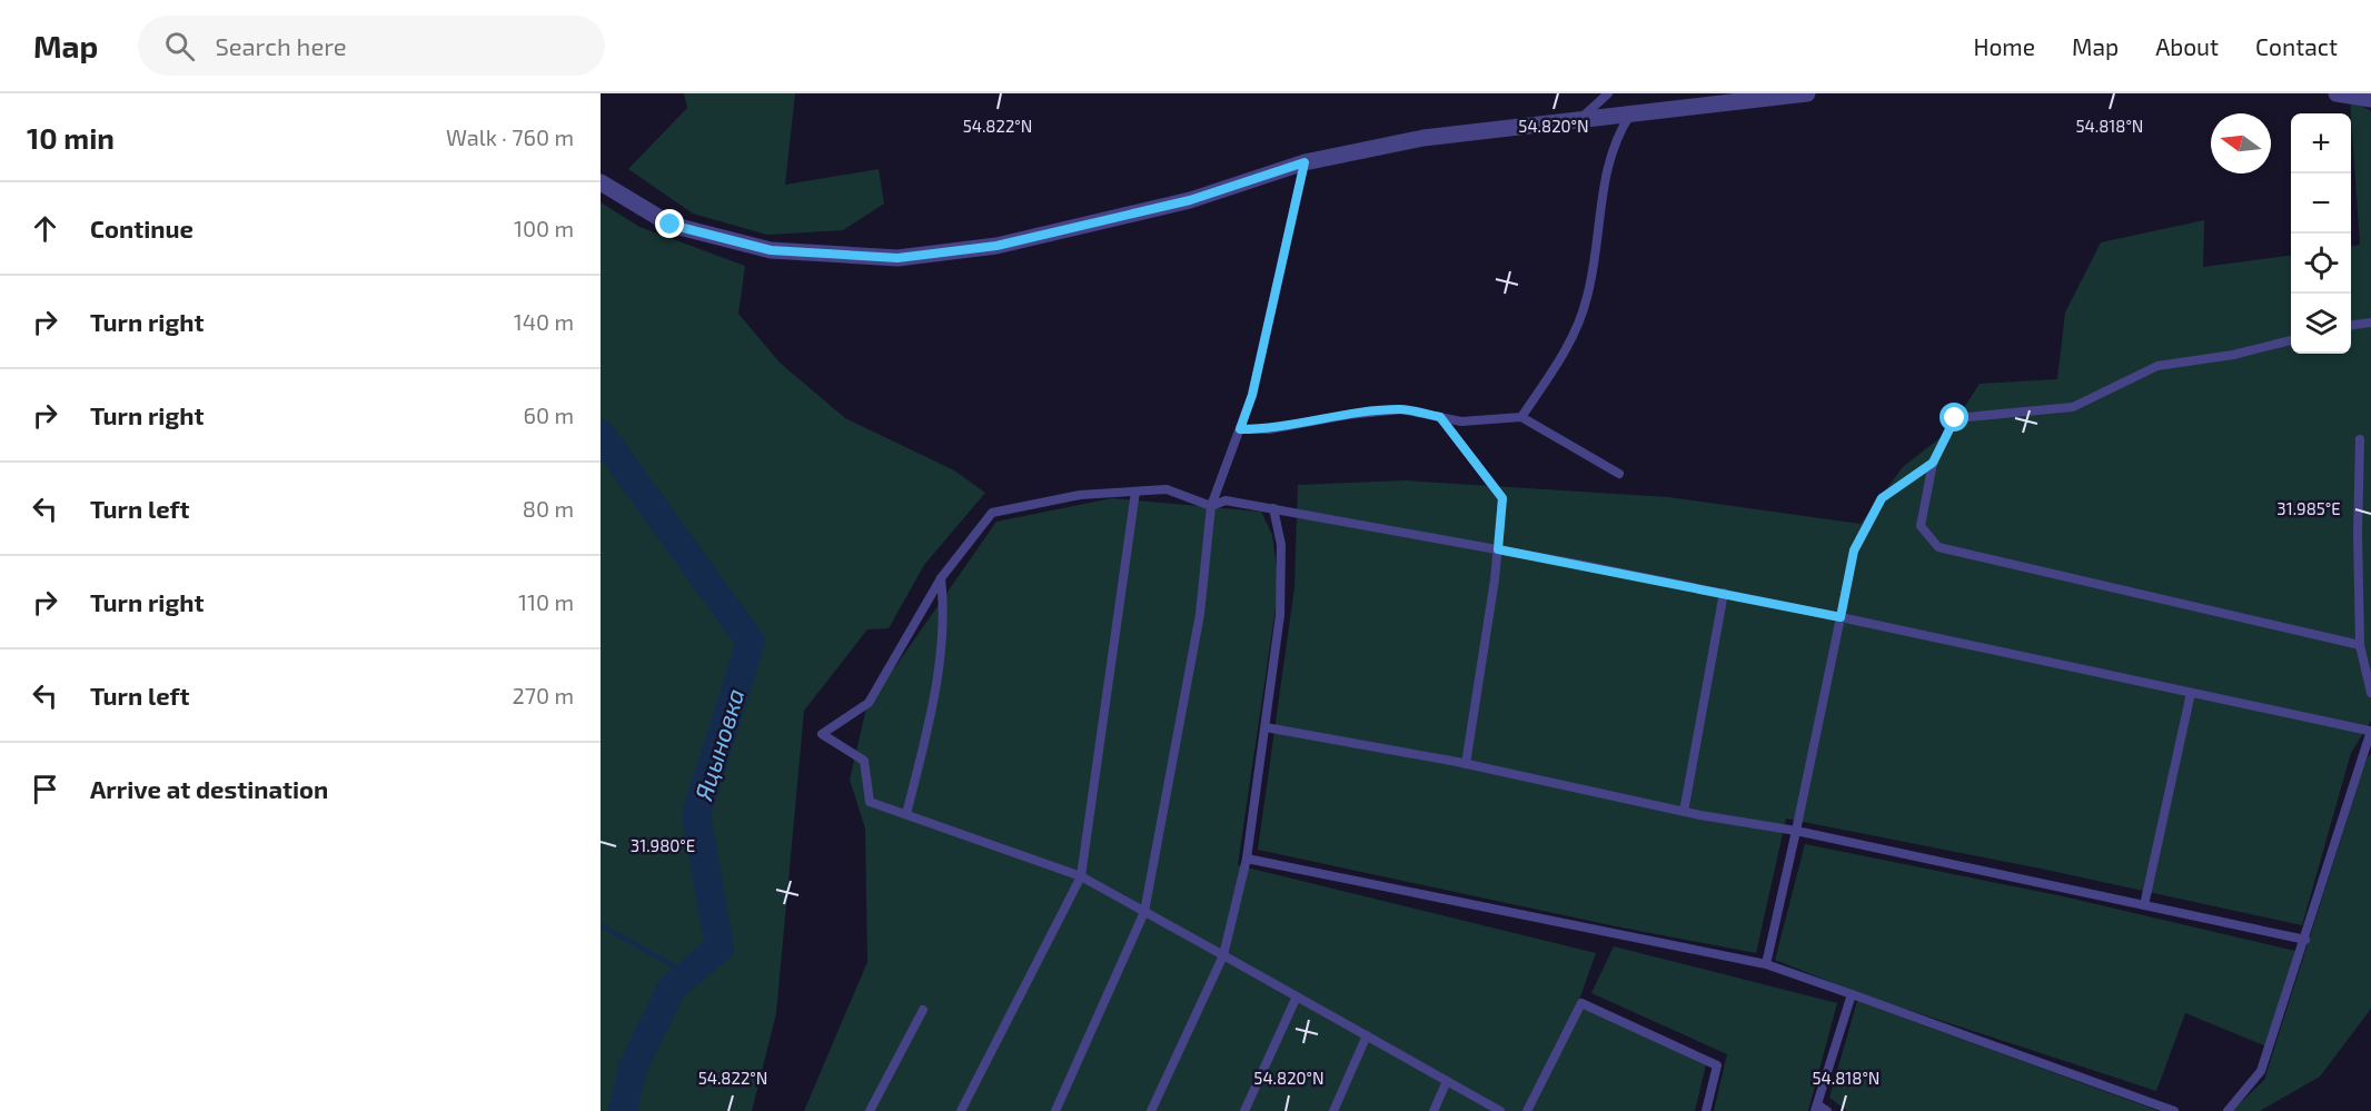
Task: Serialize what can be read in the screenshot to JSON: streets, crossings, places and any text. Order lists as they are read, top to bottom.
{
  "water": ["Яцыновка"],
  "north": "left",
  "page": {
    "header": "Map",
    "search": "Search here",
    "nav": [
      "Home",
      "Map",
      "About",
      "Contact"
    ],
    "heading": ["10 min", "Walk · 760 m"],
    "map_buttons": ["+", "−"],
    "list": [
      ["Continue", "100 m"],
      ["Turn right", "140 m"],
      ["Turn right", "60 m"],
      ["Turn left", "80 m"],
      ["Turn right", "110 m"],
      ["Turn left", "270 m"],
      "Arrive at destination"
    ]
  },
  "coordinates": [
    "54.818°N",
    "54.822°N",
    "54.820°N",
    "31.985°E",
    "31.980°E"
  ]
}
